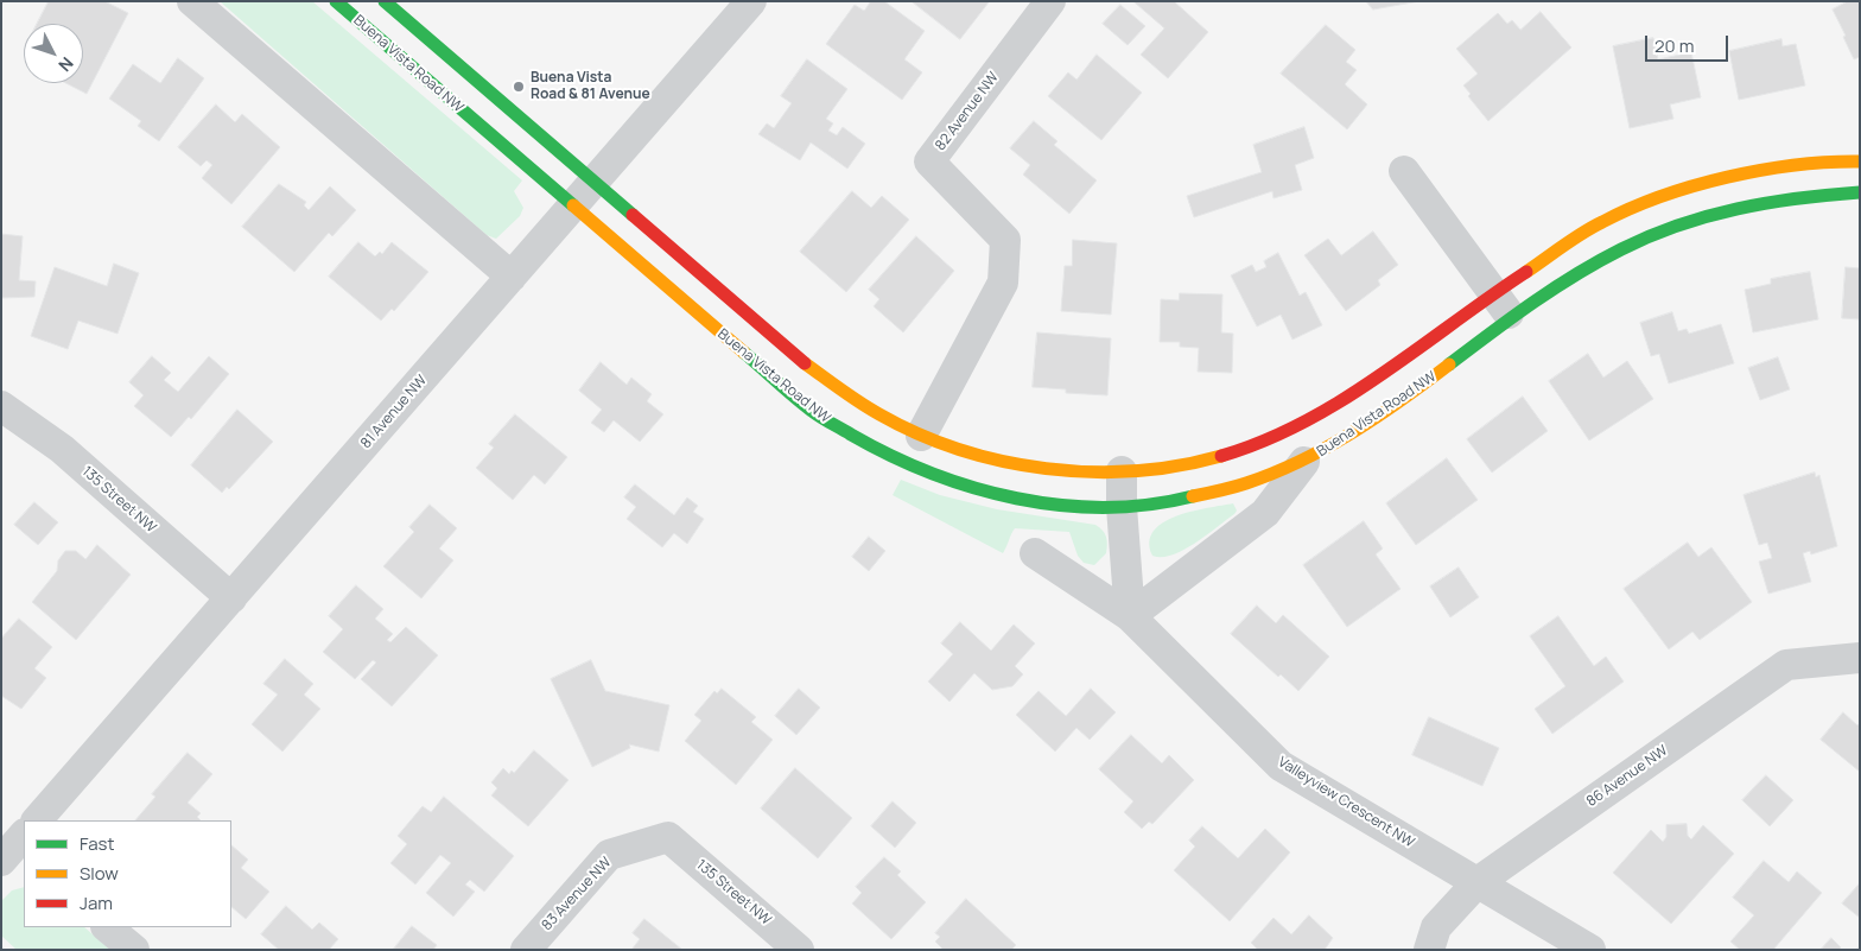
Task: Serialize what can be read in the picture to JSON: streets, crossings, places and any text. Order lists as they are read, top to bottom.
{
  "streets": {
    "street": [
      "Buena Vista Road NW",
      "82 Avenue NW",
      "81 Avenue NW",
      "135 Street NW",
      "86 Avenue NW",
      "Valleyview Crescent NW",
      "83 Avenue NW"
    ]
  },
  "crossings": [
    ["Buena Vista Road NW", "82 Avenue NW"],
    ["Buena Vista Road NW", "81 Avenue NW"],
    ["81 Avenue NW", "135 Street NW"],
    ["135 Street NW", "83 Avenue NW"],
    ["86 Avenue NW", "Valleyview Crescent NW"]
  ],
  "places": ["Buena Vista Road & 81 Avenue"],
  "legend": ["Fast", "Slow", "Jam"],
  "scale_bar": "20 m",
  "north": "bottom right"
}
